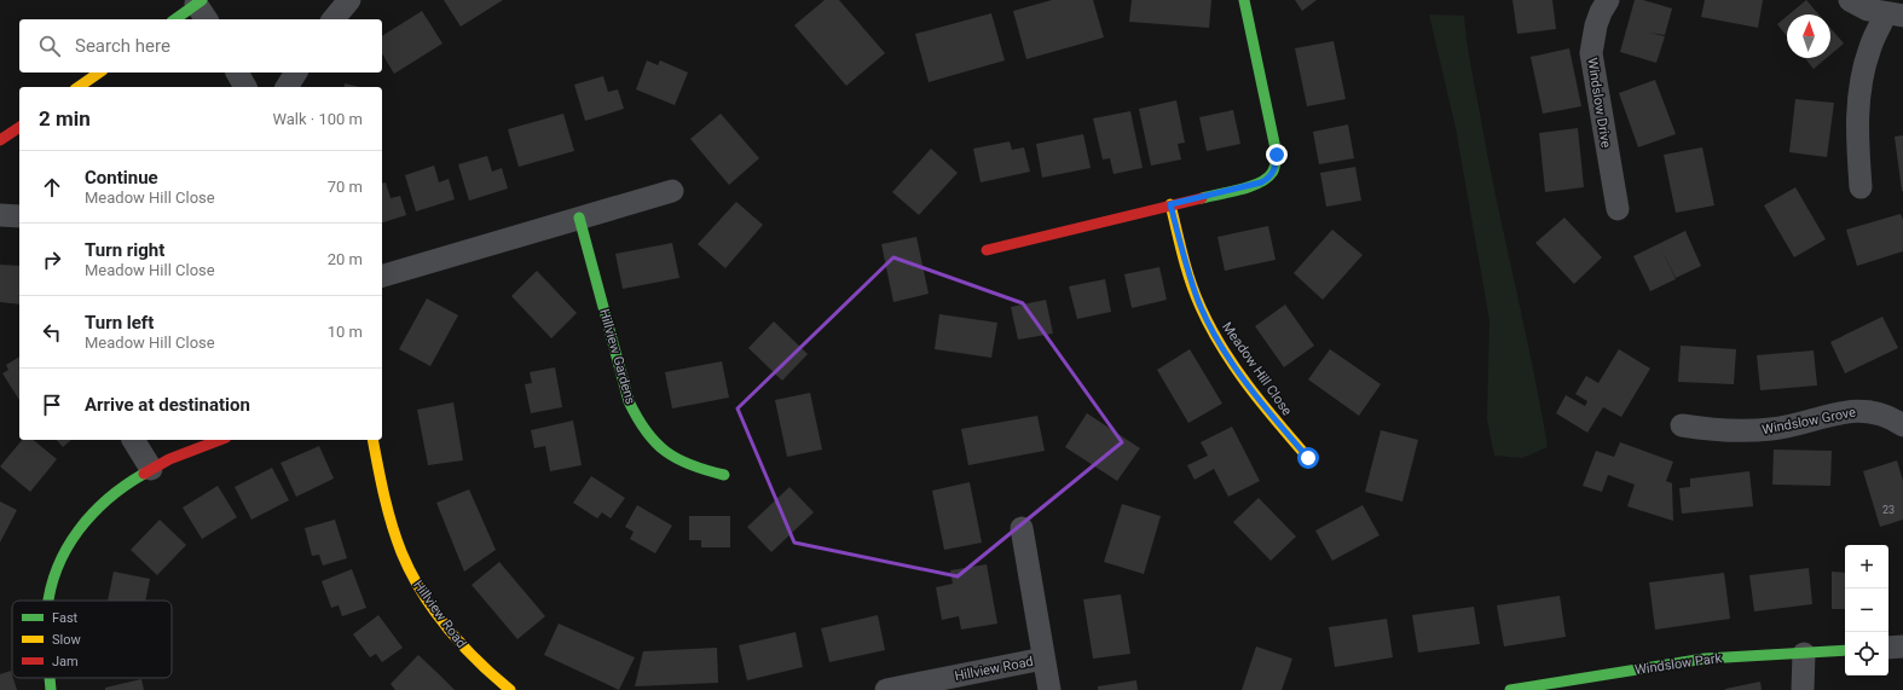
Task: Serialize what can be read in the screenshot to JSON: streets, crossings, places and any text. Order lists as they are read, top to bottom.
{
  "streets": {
    "street": [
      "Windslow Drive",
      "Hillview Gardens",
      "Meadow Hill Close",
      "Windslow Grove",
      "Hillview Road",
      "Windslow Park"
    ]
  },
  "house_numbers": ["23"],
  "legend": ["Fast", "Slow", "Jam"],
  "north": "top",
  "page": {
    "search": "Search here",
    "heading": ["2 min", "Walk · 100 m"],
    "list": [
      ["Continue", "Meadow Hill Close", "70 m"],
      ["Turn right", "Meadow Hill Close", "20 m"],
      ["Turn left", "Meadow Hill Close", "10 m"],
      "Arrive at destination"
    ],
    "map_buttons": ["+", "−"]
  }
}
